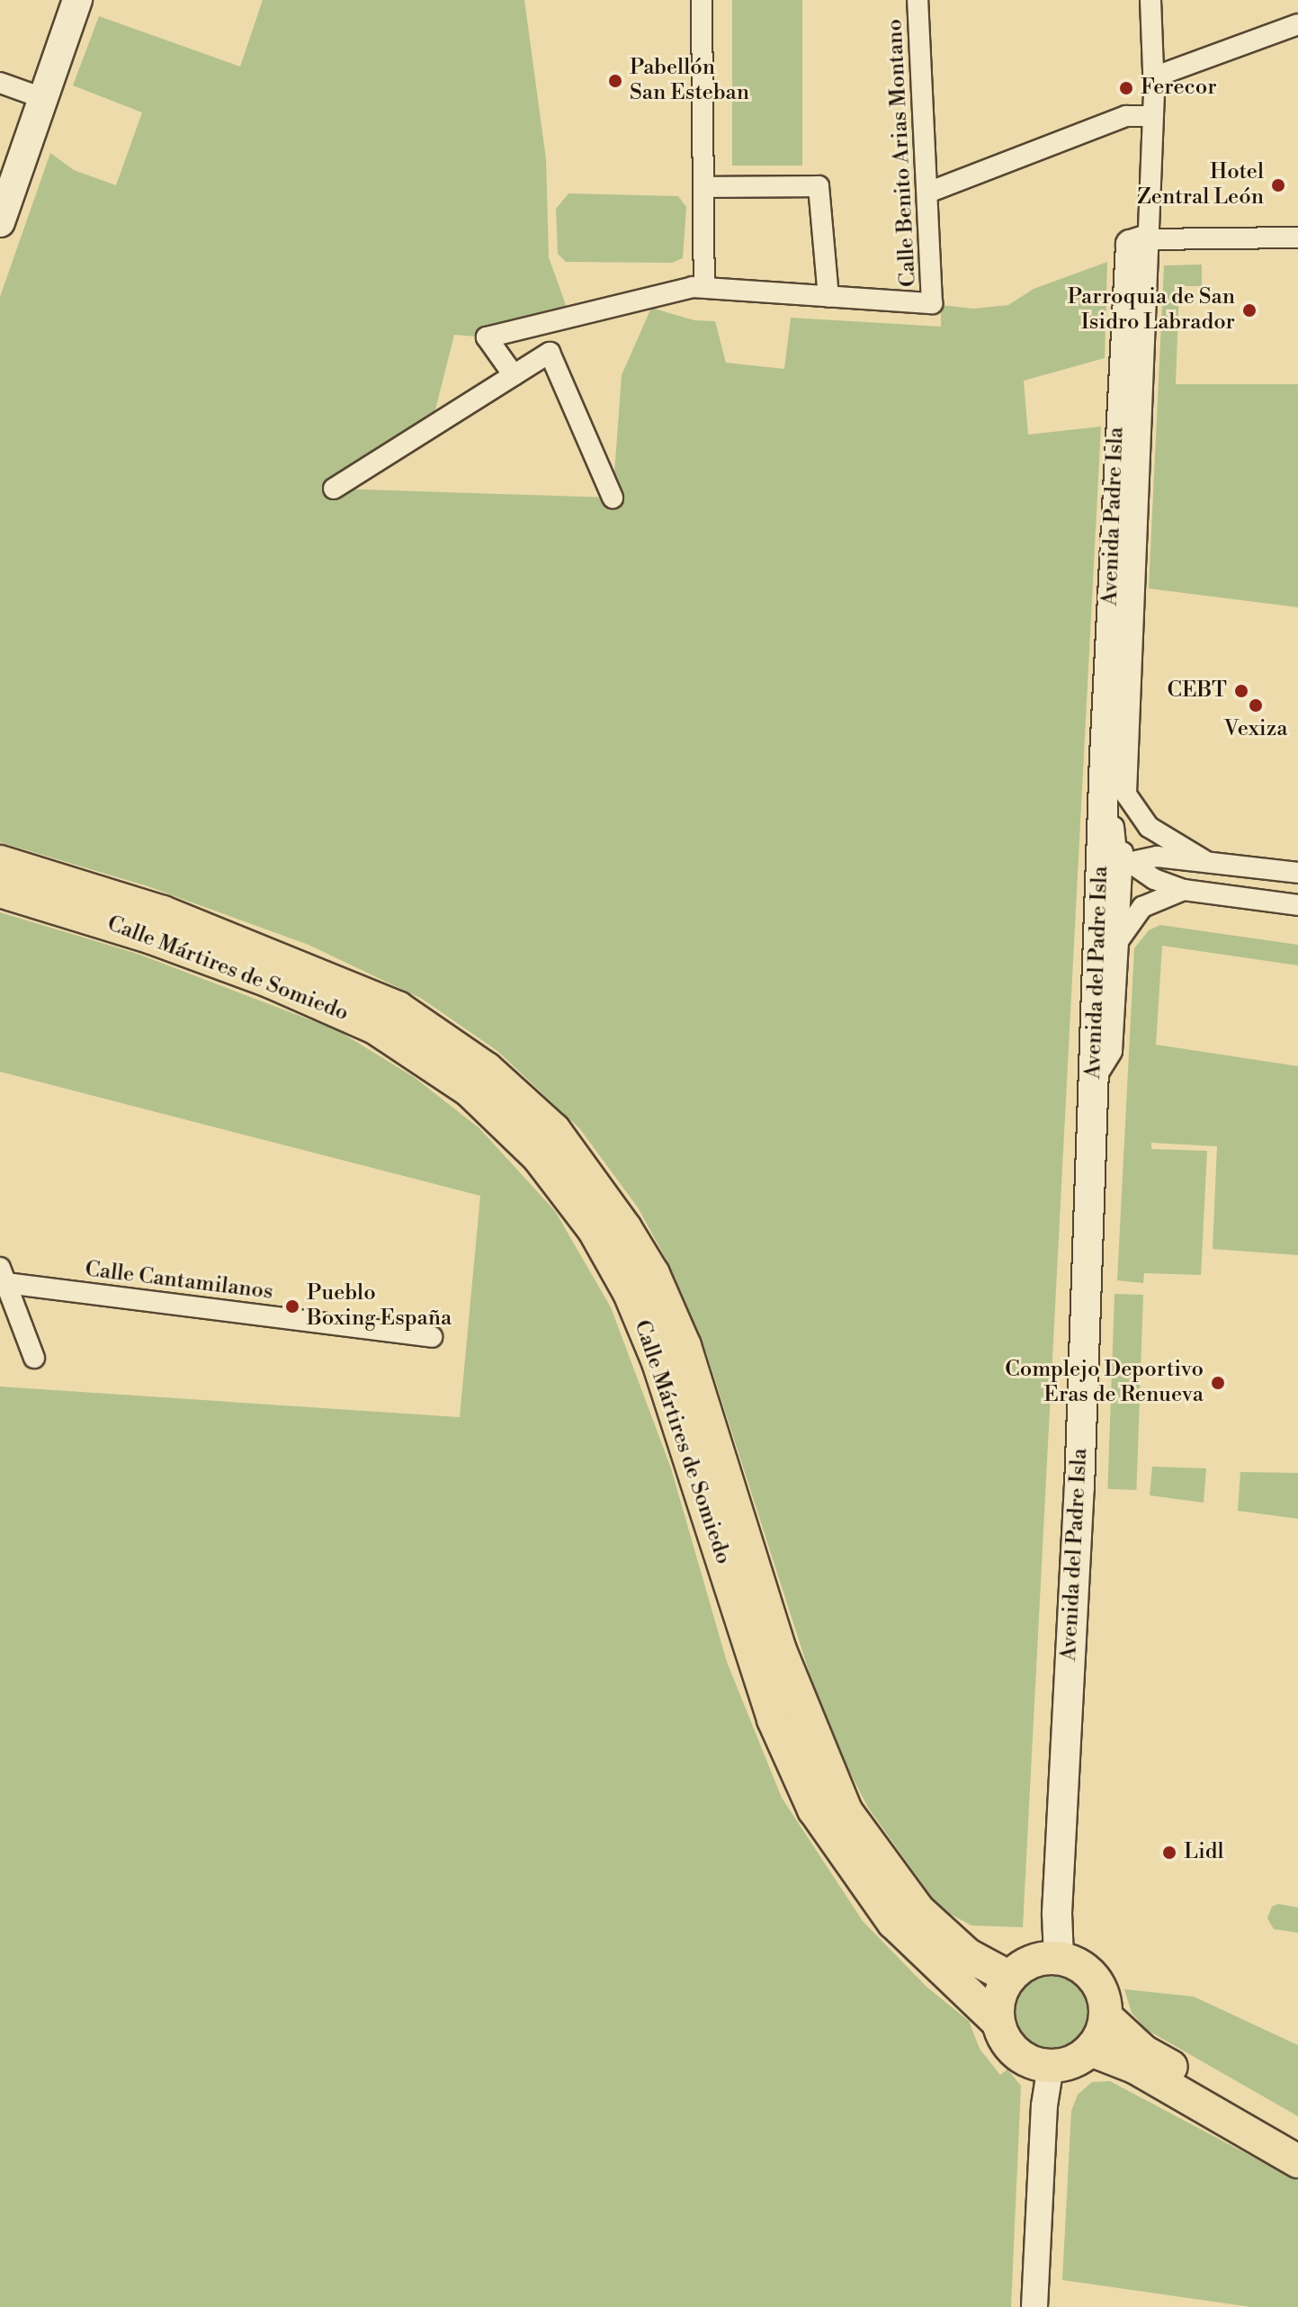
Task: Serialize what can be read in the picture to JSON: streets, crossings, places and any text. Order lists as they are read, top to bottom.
{
  "streets": {
    "main road": ["Calle Mártires de Somiedo", "Avenida del Padre Isla"],
    "street": ["Calle Benito Arias Montano", "Avenida Padre Isla", "Calle Cantamilanos"]
  },
  "crossings": [
    ["Avenida Padre Isla", "Avenida del Padre Isla"],
    ["Calle Mártires de Somiedo", "Avenida del Padre Isla"]
  ],
  "places": [
    "Pabellón San Esteban",
    "Ferecor",
    "Hotel Zentral León",
    "Parroquia de San Isidro Labrador",
    "CEBT",
    "Vexiza",
    "Pueblo Boxing España",
    "Complejo Deportivo Eras de Renueva",
    "Lidl"
  ]
}
